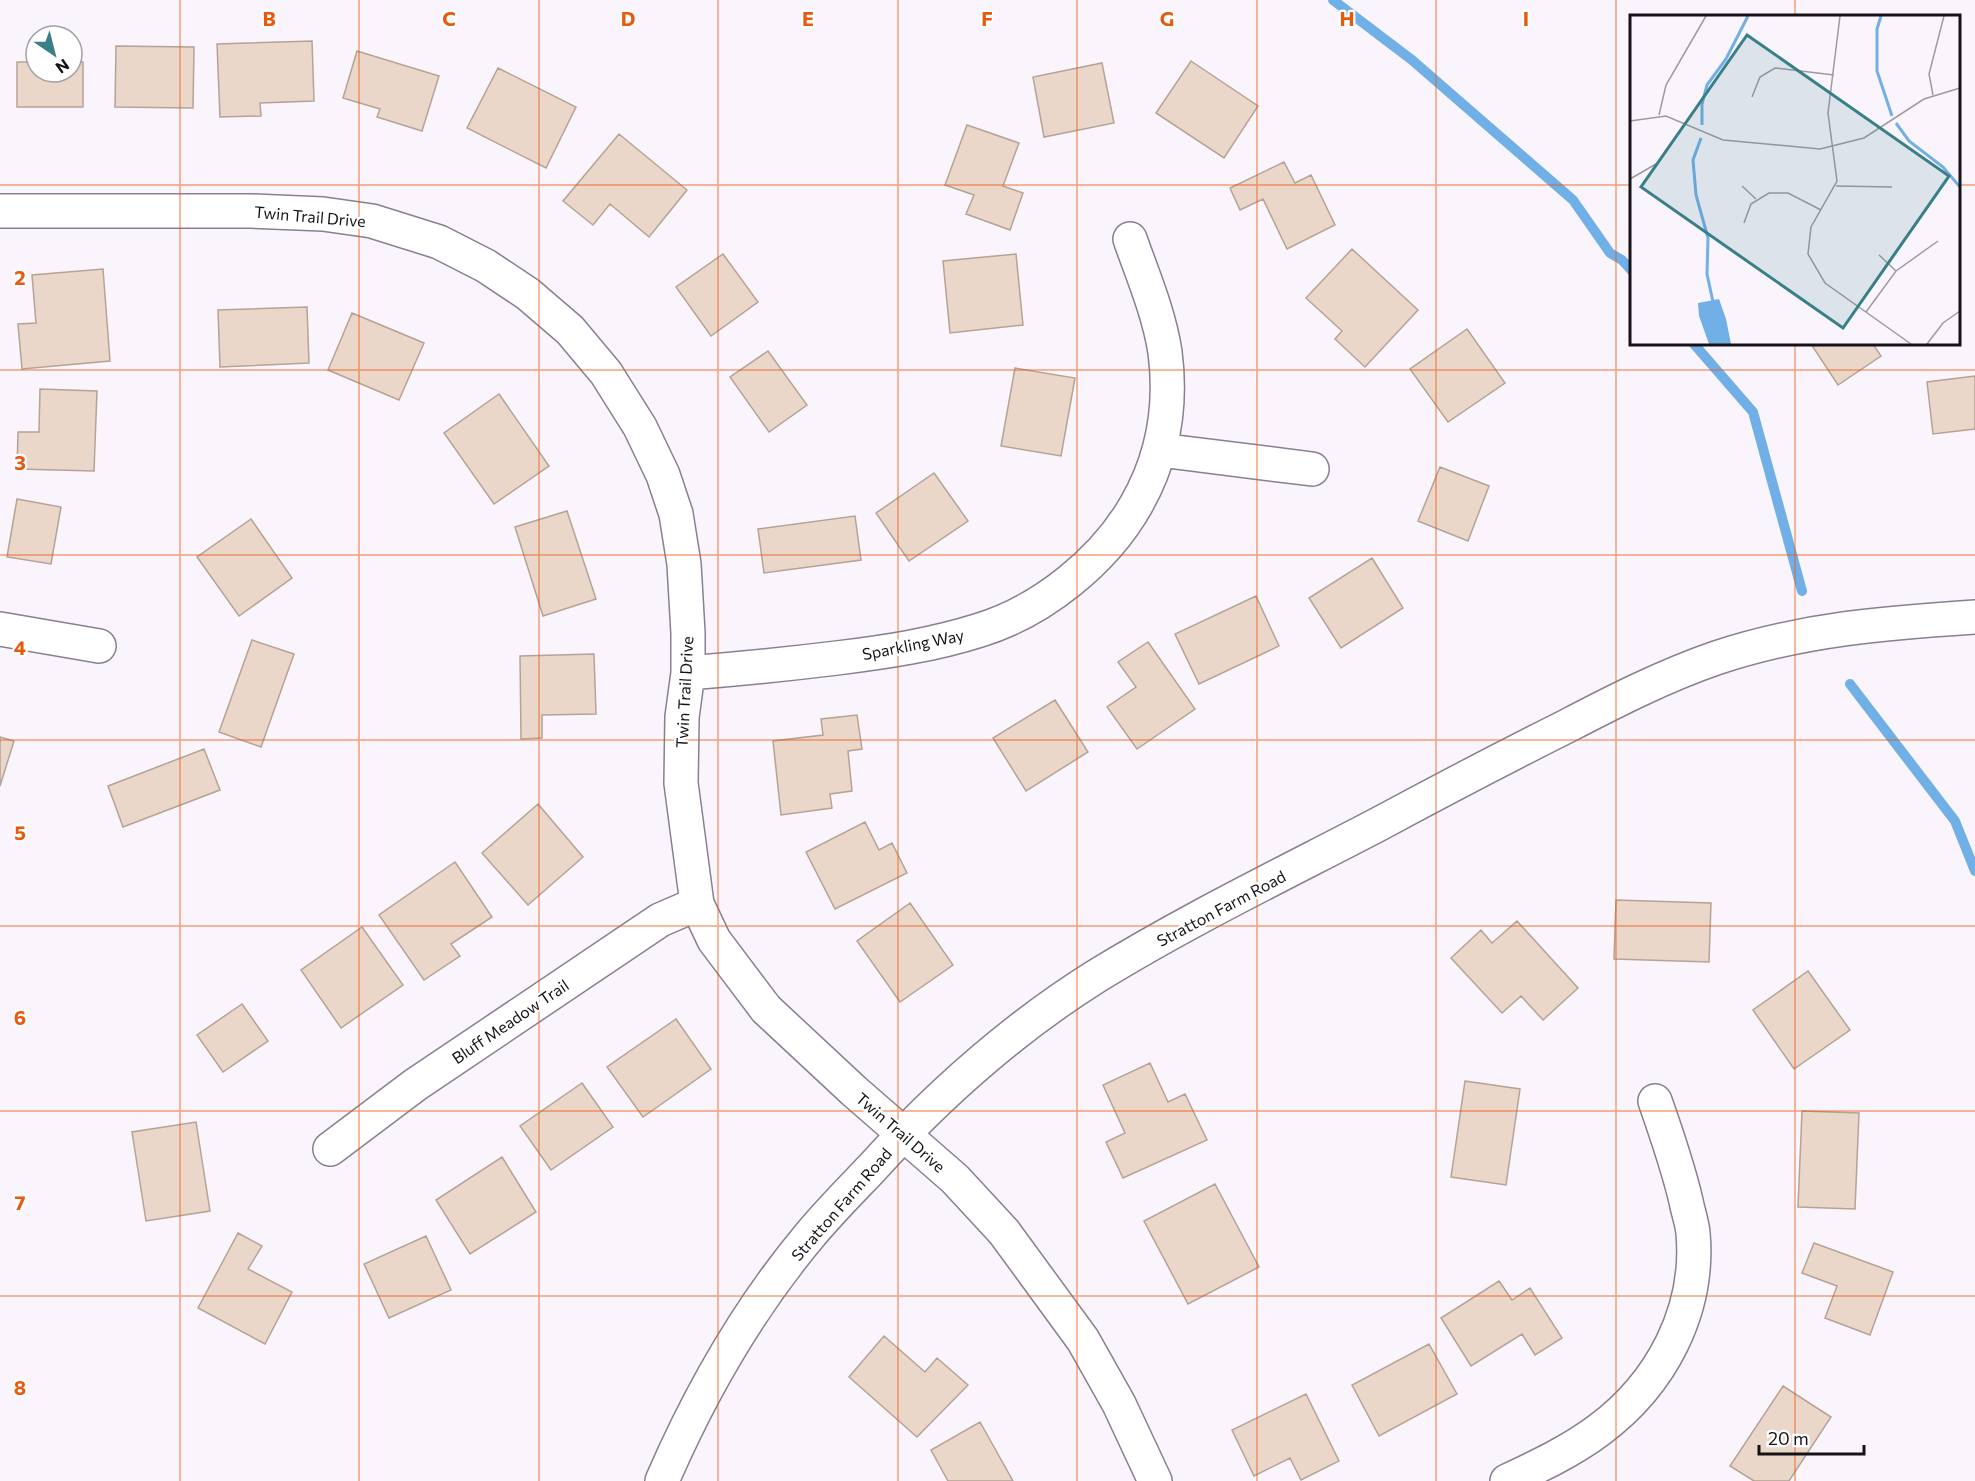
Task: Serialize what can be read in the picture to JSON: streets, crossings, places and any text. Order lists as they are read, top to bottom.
{
  "streets": {
    "street": [
      "Twin Trail Drive",
      "Sparkling Way",
      "Stratton Farm Road",
      "Bluff Meadow Trail"
    ]
  },
  "crossings": [
    ["Twin Trail Drive", "Sparkling Way"],
    ["Twin Trail Drive", "Stratton Farm Road"],
    ["Twin Trail Drive", "Bluff Meadow Trail"]
  ],
  "scale_bar": "20 m",
  "north": "bottom right",
  "grid": {
    "columns": [
      "B",
      "C",
      "D",
      "E",
      "F",
      "G",
      "H",
      "I"
    ],
    "rows": [
      "2",
      "3",
      "4",
      "5",
      "6",
      "7",
      "8"
    ]
  }
}
